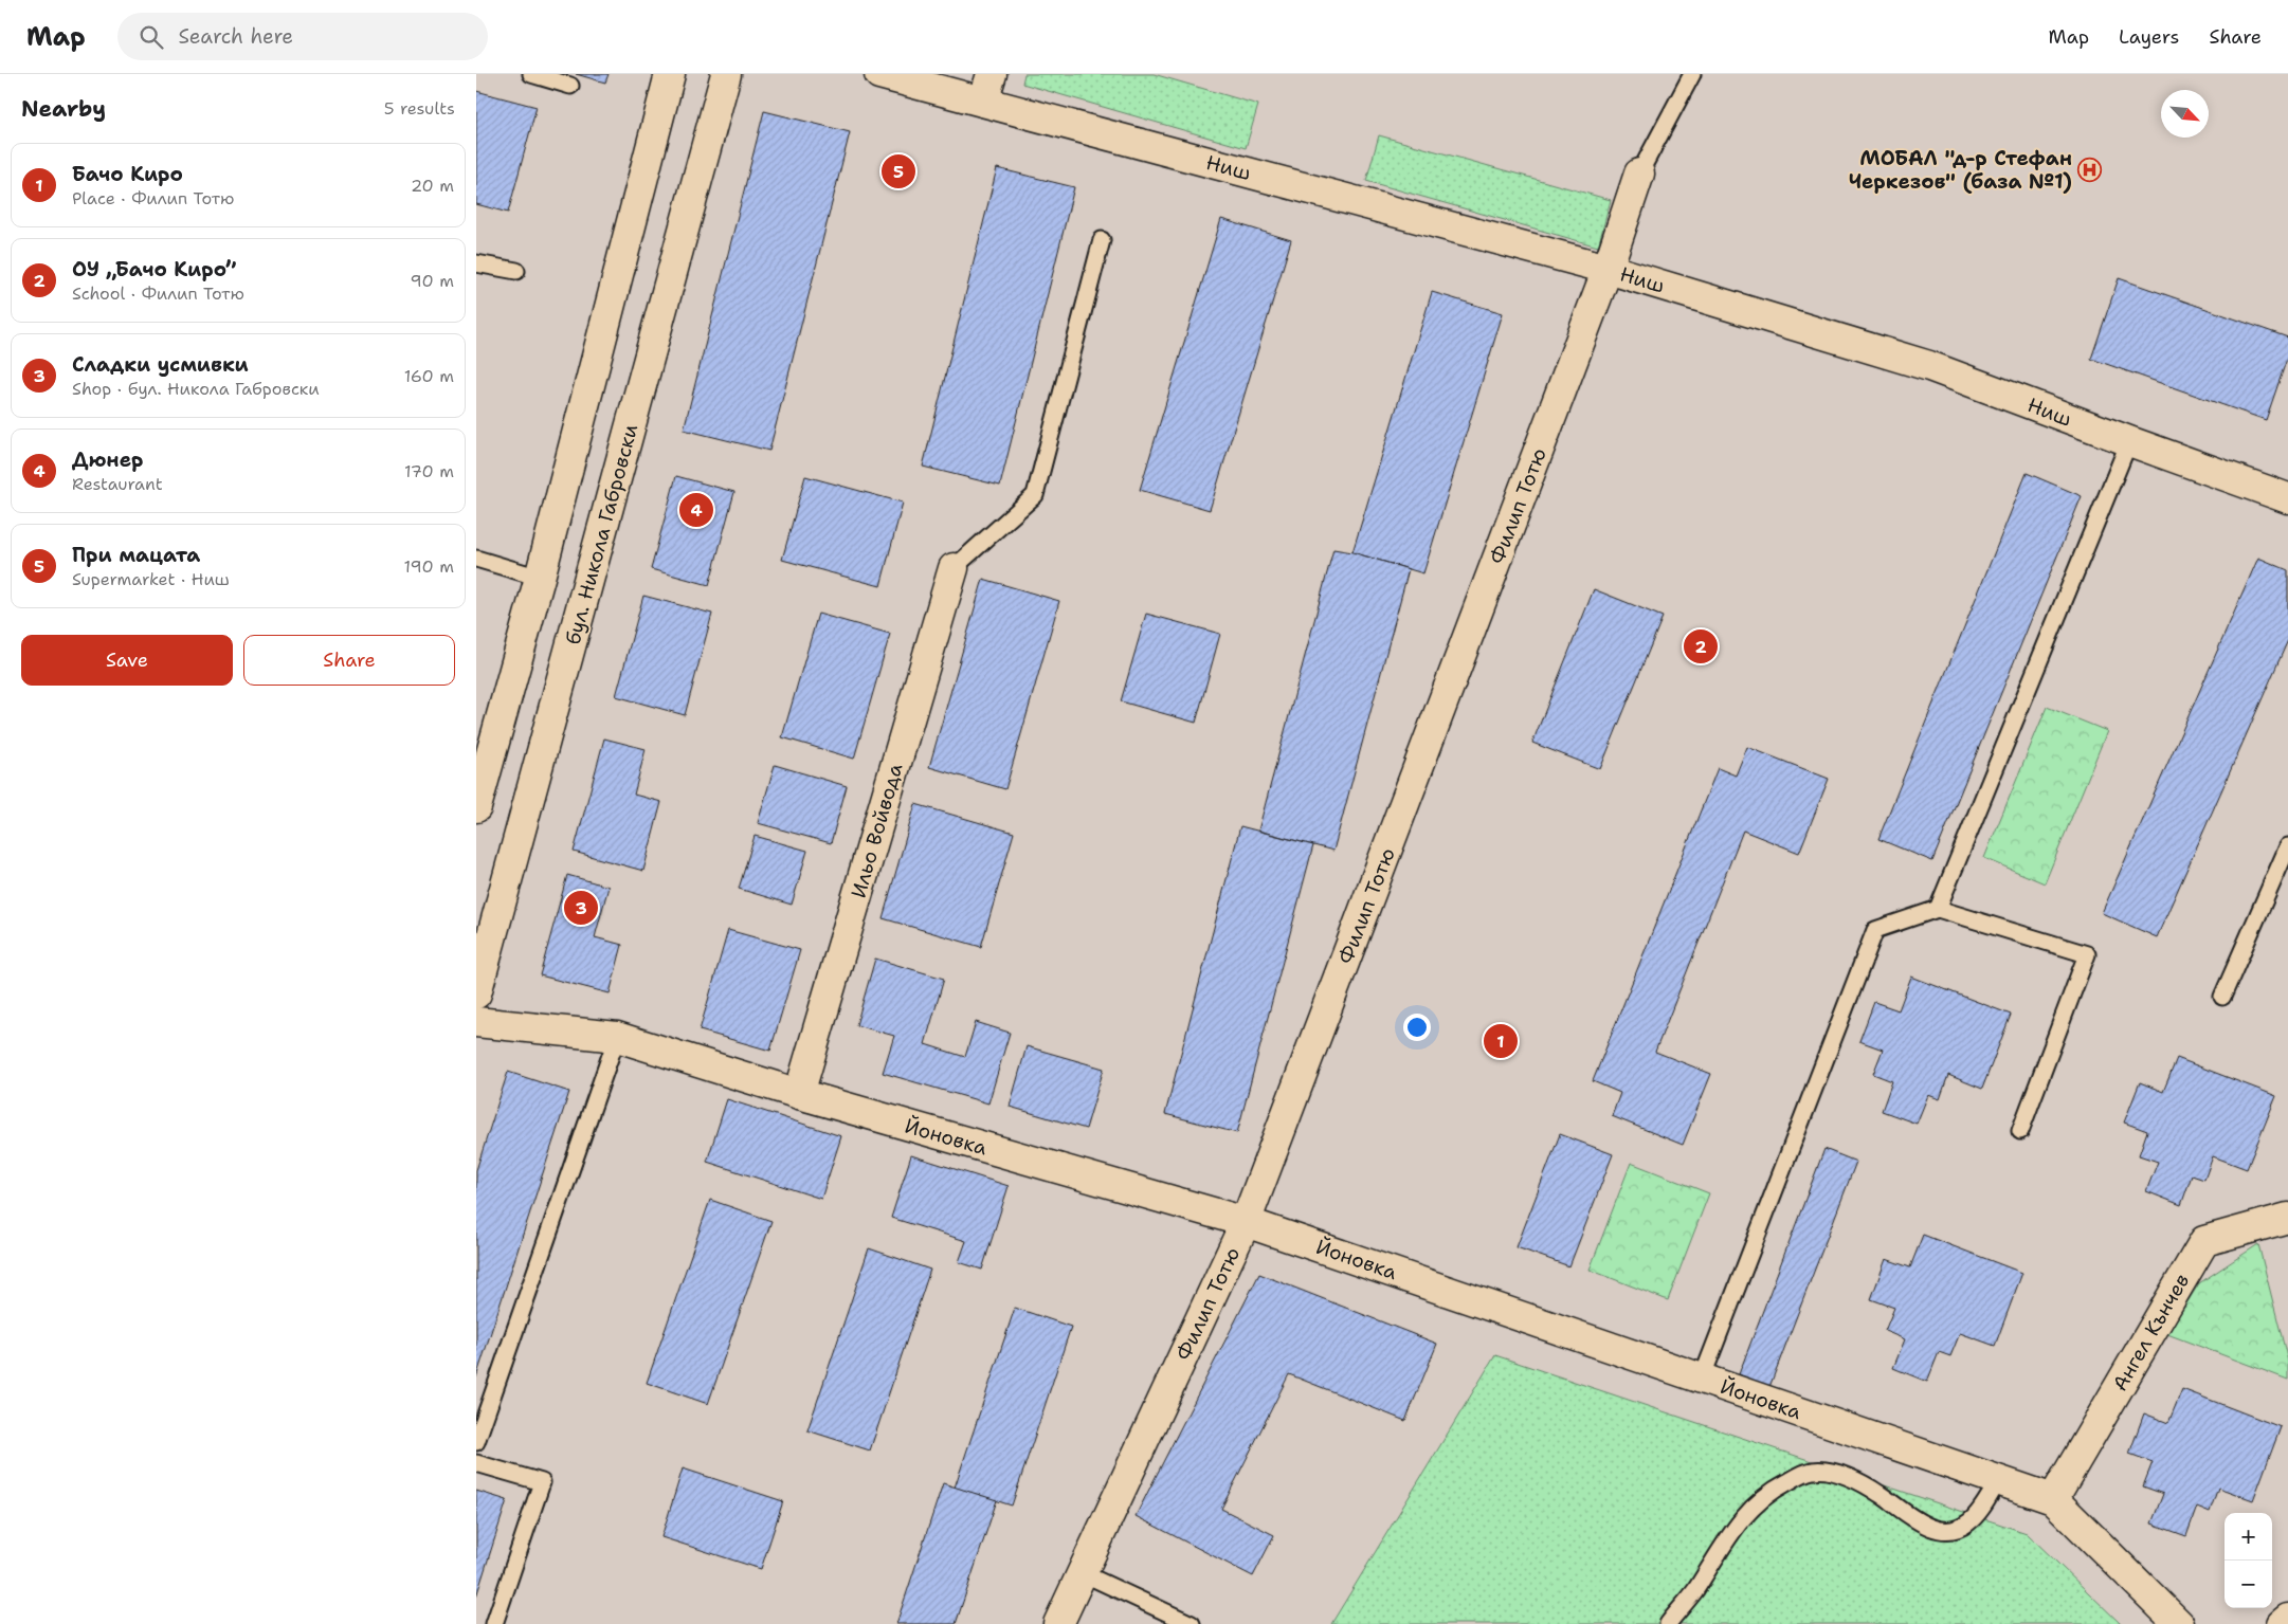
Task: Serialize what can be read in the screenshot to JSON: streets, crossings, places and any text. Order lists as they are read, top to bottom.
{
  "streets": {
    "street": [
      "Ниш",
      "Филип Тотю",
      "бул. Никола Габровски",
      "Ильо Войвода",
      "Йоновка",
      "Ангел Кънчев"
    ]
  },
  "crossings": [
    ["Ниш", "Филип Тотю"],
    ["Филип Тотю", "Йоновка"],
    ["Ильо Войвода", "Йоновка"],
    ["Йоновка", "Ангел Кънчев"]
  ],
  "places": {
    "hospital": ["МОБАЛ \"д-р Стефан Черкезов\" (база №1)"]
  },
  "north": "bottom right",
  "page": {
    "header": "Map",
    "search": "Search here",
    "nav": ["Map", "Layers", "Share"],
    "heading": ["Nearby", "5 results"],
    "list": [
      {
        "mark": "1",
        "name": "Бачо Киро",
        "note": "Place · Филип Тотю",
        "value": "20 m"
      },
      {
        "mark": "2",
        "name": "ОУ „Бачо Киро”",
        "note": "School · Филип Тотю",
        "value": "90 m"
      },
      {
        "mark": "3",
        "name": "Сладки усмивки",
        "note": "Shop · бул. Никола Габровски",
        "value": "160 m"
      },
      {
        "mark": "4",
        "name": "Дюнер",
        "note": "Restaurant",
        "value": "170 m"
      },
      {
        "mark": "5",
        "name": "При мацата",
        "note": "Supermarket · Ниш",
        "value": "190 m"
      }
    ],
    "pins": [
      "5",
      "4",
      "2",
      "3",
      "1"
    ],
    "buttons": ["Save", "Share"],
    "map_buttons": ["+", "−"]
  }
}
